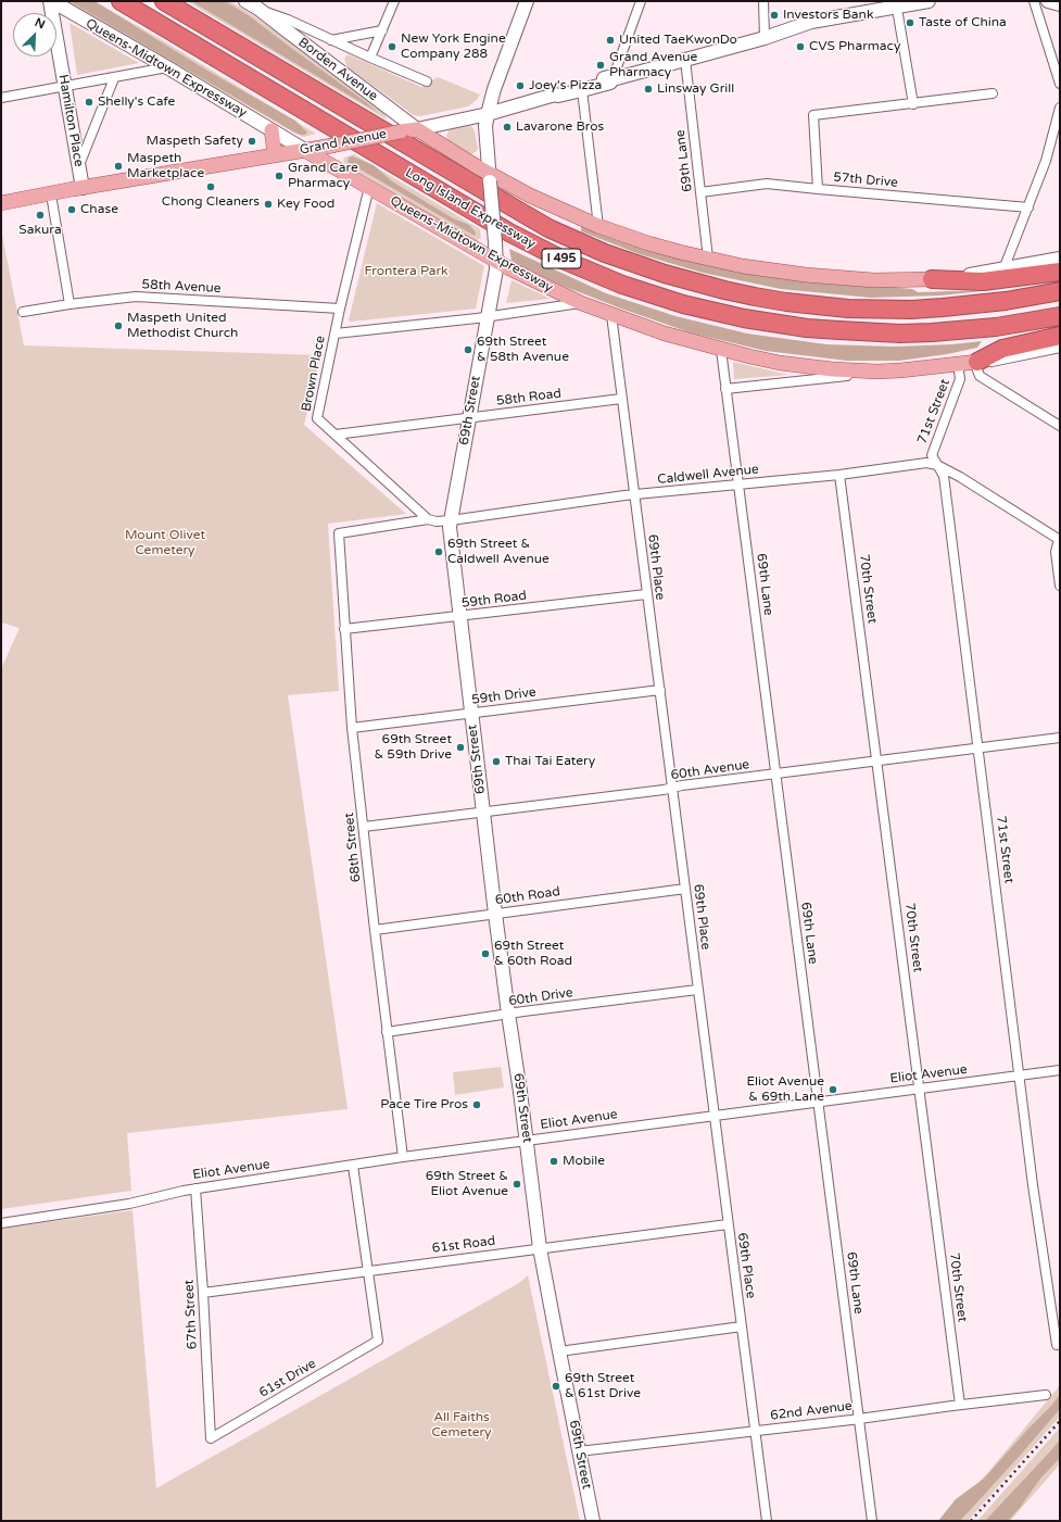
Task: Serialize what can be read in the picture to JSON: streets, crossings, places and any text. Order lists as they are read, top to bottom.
{
  "streets": {
    "highway": ["Long Island Expressway", "I 495"],
    "main road": [
      "Queens-Midtown Expressway",
      "Borden Avenue",
      "Hamilton Place",
      "Grand Avenue",
      "69th Street"
    ],
    "street": [
      "69th Lane",
      "57th Drive",
      "58th Avenue",
      "Brown Place",
      "58th Road",
      "71st Street",
      "Caldwell Avenue",
      "69th Place",
      "70th Street",
      "59th Road",
      "59th Drive",
      "60th Avenue",
      "68th Street",
      "60th Road",
      "60th Drive",
      "Eliot Avenue",
      "61st Road",
      "67th Street",
      "61st Drive",
      "62nd Avenue"
    ]
  },
  "crossings": [
    ["Queens-Midtown Expressway", "Hamilton Place"],
    ["Queens-Midtown Expressway", "Grand Avenue"],
    ["Queens-Midtown Expressway", "69th Lane"],
    ["Queens-Midtown Expressway", "Brown Place"],
    ["Queens-Midtown Expressway", "69th Street"],
    ["Queens-Midtown Expressway", "71st Street"],
    ["Queens-Midtown Expressway", "69th Place"],
    ["Borden Avenue", "Grand Avenue"],
    ["Hamilton Place", "Grand Avenue"],
    ["Grand Avenue", "69th Lane"],
    ["Grand Avenue", "69th Street"],
    ["69th Lane", "57th Drive"],
    ["69th Lane", "Caldwell Avenue"],
    ["69th Lane", "60th Avenue"],
    ["69th Lane", "Eliot Avenue"],
    ["69th Lane", "62nd Avenue"],
    ["58th Avenue", "Brown Place"],
    ["Brown Place", "58th Road"],
    ["Brown Place", "Caldwell Avenue"],
    ["58th Road", "69th Street"],
    ["58th Road", "69th Place"],
    ["69th Street", "Caldwell Avenue"],
    ["69th Street", "59th Road"],
    ["69th Street", "59th Drive"],
    ["69th Street", "60th Avenue"],
    ["69th Street", "60th Road"],
    ["69th Street", "60th Drive"],
    ["69th Street", "Eliot Avenue"],
    ["69th Street", "61st Road"],
    ["69th Street", "62nd Avenue"],
    ["71st Street", "Caldwell Avenue"],
    ["71st Street", "60th Avenue"],
    ["71st Street", "Eliot Avenue"],
    ["Caldwell Avenue", "69th Place"],
    ["Caldwell Avenue", "70th Street"],
    ["Caldwell Avenue", "68th Street"],
    ["69th Place", "59th Road"],
    ["69th Place", "59th Drive"],
    ["69th Place", "60th Avenue"],
    ["69th Place", "60th Road"],
    ["69th Place", "60th Drive"],
    ["69th Place", "Eliot Avenue"],
    ["69th Place", "61st Road"],
    ["69th Place", "62nd Avenue"],
    ["70th Street", "60th Avenue"],
    ["70th Street", "Eliot Avenue"],
    ["70th Street", "62nd Avenue"],
    ["59th Road", "68th Street"],
    ["59th Drive", "68th Street"],
    ["60th Avenue", "68th Street"],
    ["68th Street", "60th Road"],
    ["68th Street", "60th Drive"],
    ["68th Street", "Eliot Avenue"],
    ["Eliot Avenue", "67th Street"],
    ["61st Road", "67th Street"],
    ["61st Road", "61st Drive"],
    ["67th Street", "61st Drive"]
  ],
  "parks": ["Frontera Park", "Mount Olivet Cemetery", "All Faiths Cemetery"],
  "places": [
    "Investors Bank",
    "Taste of China",
    "United TaeKwonDo",
    "New York Engine Company 288",
    "CVS Pharmacy",
    "Grand Avenue Pharmacy",
    "Joey's Pizza",
    "Linsway Grill",
    "Shelly's Cafe",
    "Lavarone Bros",
    "Maspeth Safety",
    "Maspeth Marketplace",
    "Grand Care Pharmacy",
    "Chong Cleaners",
    "Key Food",
    "Chase",
    "Sakura",
    "Maspeth United Methodist Church",
    "69th Street & 58th Avenue",
    "69th Street & Caldwell Avenue",
    "69th Street & 59th Drive",
    "Thai Tai Eatery",
    "69th Street & 60th Road",
    "Eliot Avenue & 69th Lane",
    "Pace Tire Pros",
    "Mobile",
    "69th Street & Eliot Avenue",
    "69th Street & 61st Drive"
  ],
  "north": "top right"
}
